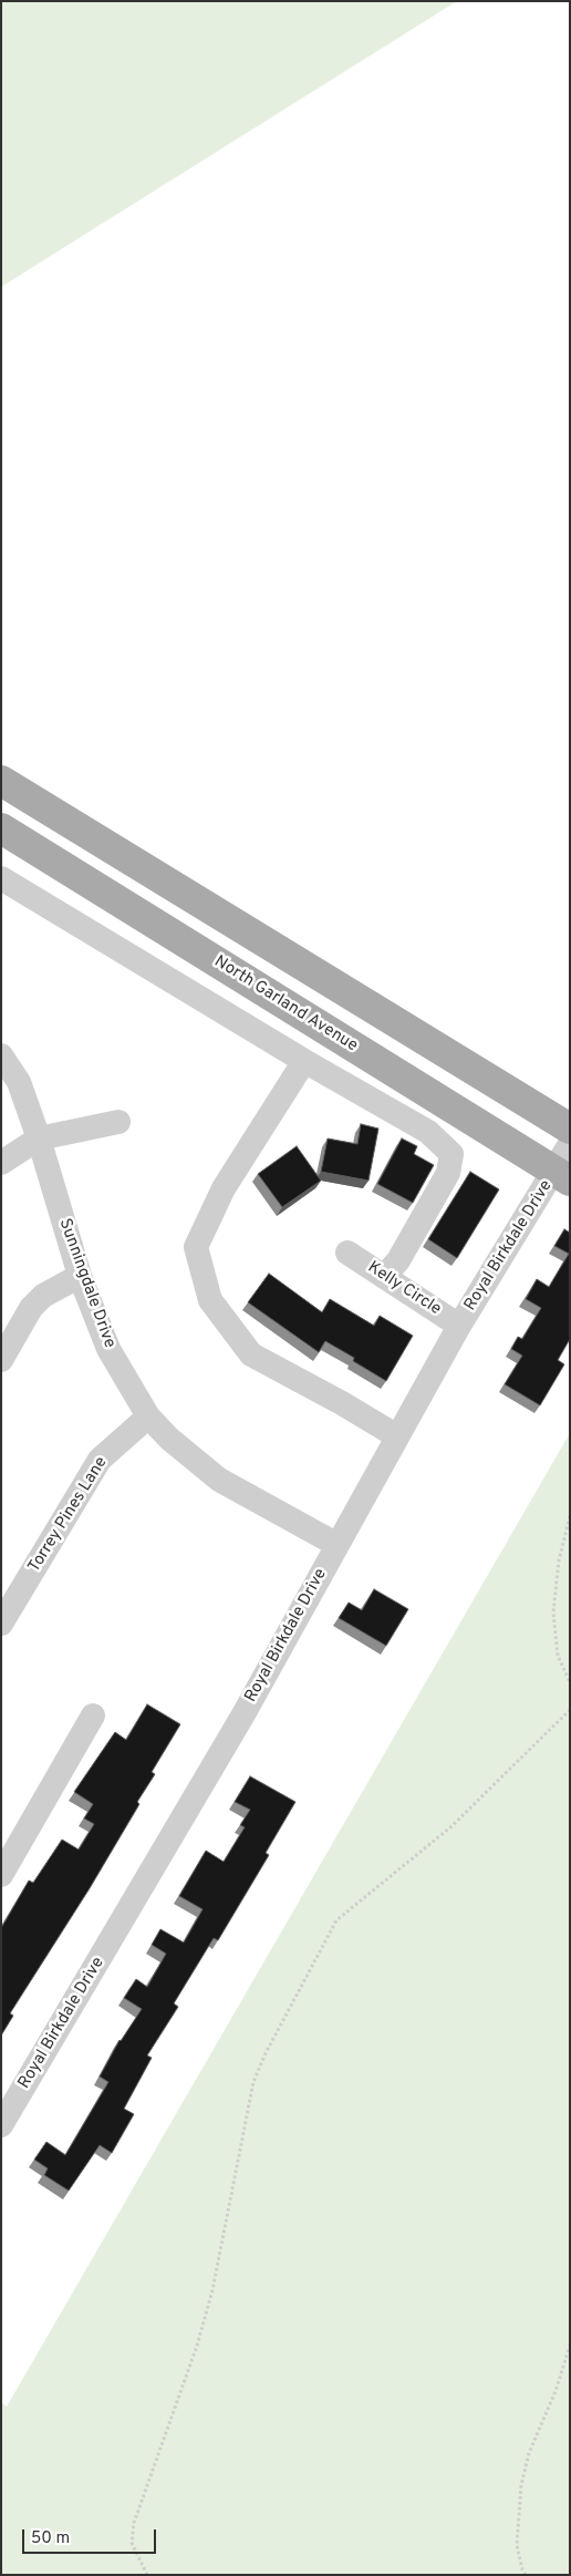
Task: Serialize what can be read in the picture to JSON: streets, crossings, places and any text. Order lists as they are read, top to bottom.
{
  "streets": {
    "main road": ["North Garland Avenue"],
    "street": [
      "Royal Birkdale Drive",
      "Sunningdale Drive",
      "Kelly Circle",
      "Torrey Pines Lane"
    ]
  },
  "crossings": [
    ["North Garland Avenue", "Royal Birkdale Drive"],
    ["Royal Birkdale Drive", "Sunningdale Drive"],
    ["Royal Birkdale Drive", "Kelly Circle"],
    ["Sunningdale Drive", "Torrey Pines Lane"]
  ],
  "scale_bar": "50 m"
}
